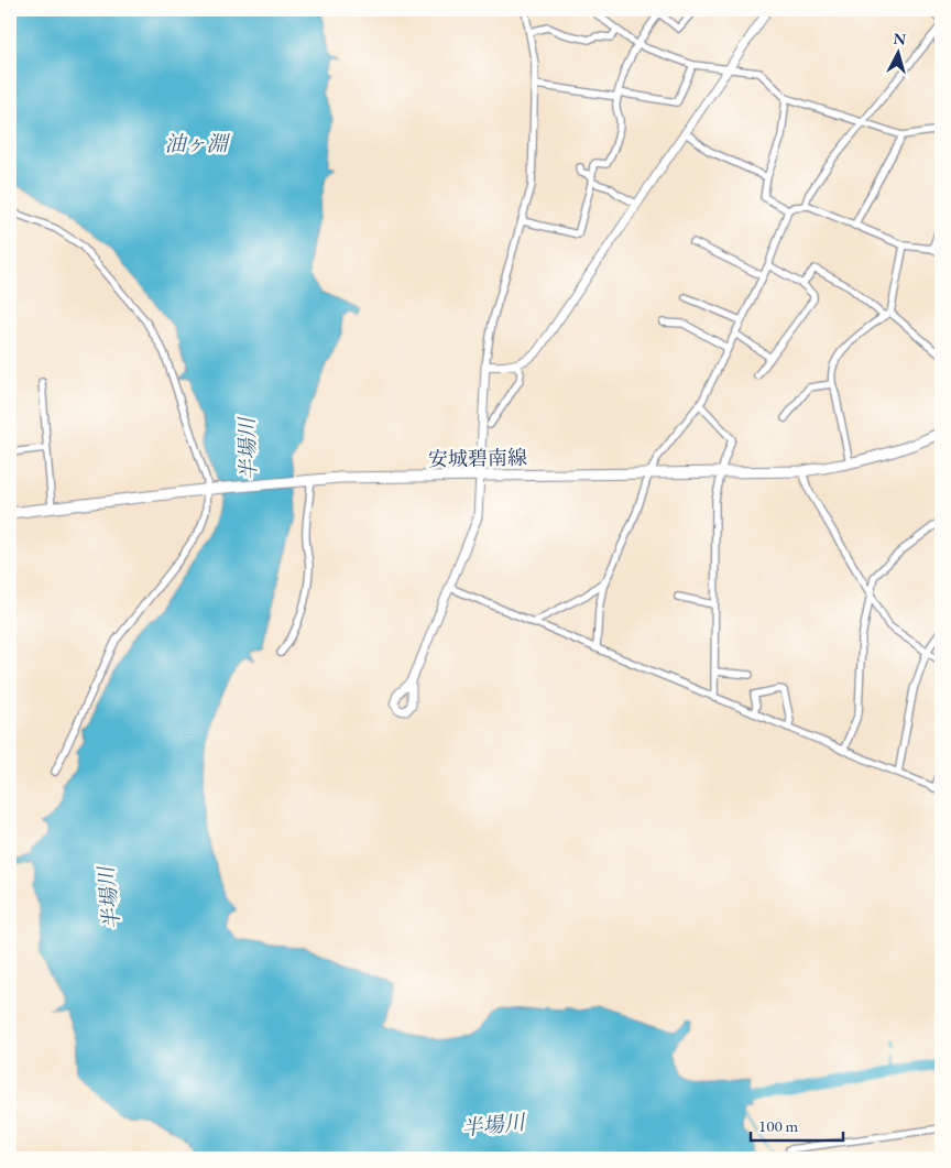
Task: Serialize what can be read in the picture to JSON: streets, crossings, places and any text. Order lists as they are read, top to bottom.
{
  "streets": {
    "main road": ["安城碧南線"]
  },
  "water": ["油ヶ淵", "半場川"],
  "scale_bar": "100 m",
  "north": "top"
}
